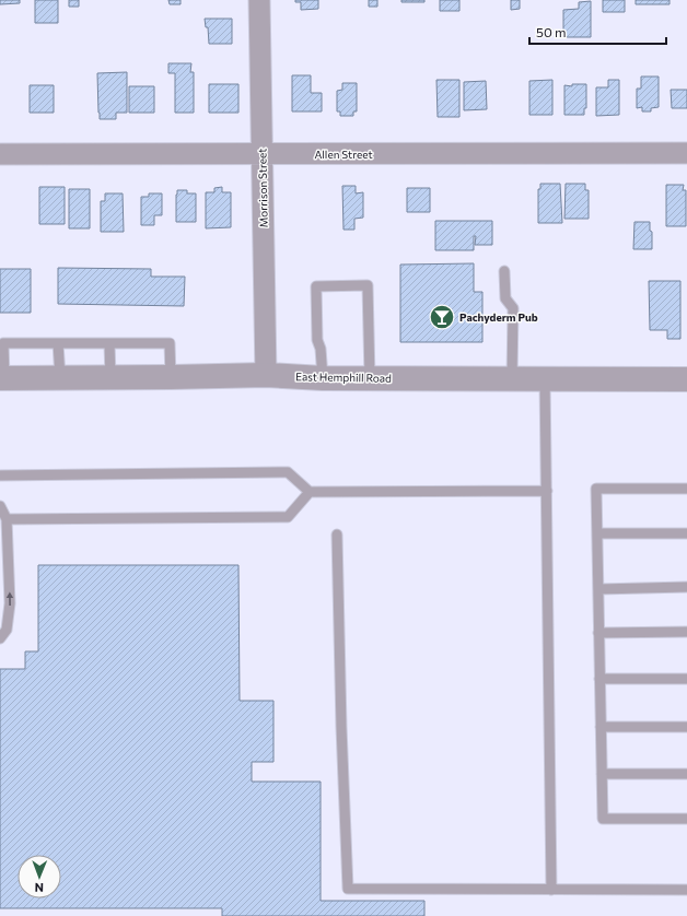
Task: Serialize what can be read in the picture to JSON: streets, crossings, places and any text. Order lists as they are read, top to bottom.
{
  "streets": {
    "street": ["Allen Street", "Morrison Street", "East Hemphill Road"]
  },
  "crossings": [
    ["Allen Street", "Morrison Street"],
    ["Morrison Street", "East Hemphill Road"]
  ],
  "places": {
    "bar": ["Pachyderm Pub"]
  },
  "scale_bar": "50 m",
  "north": "bottom"
}
